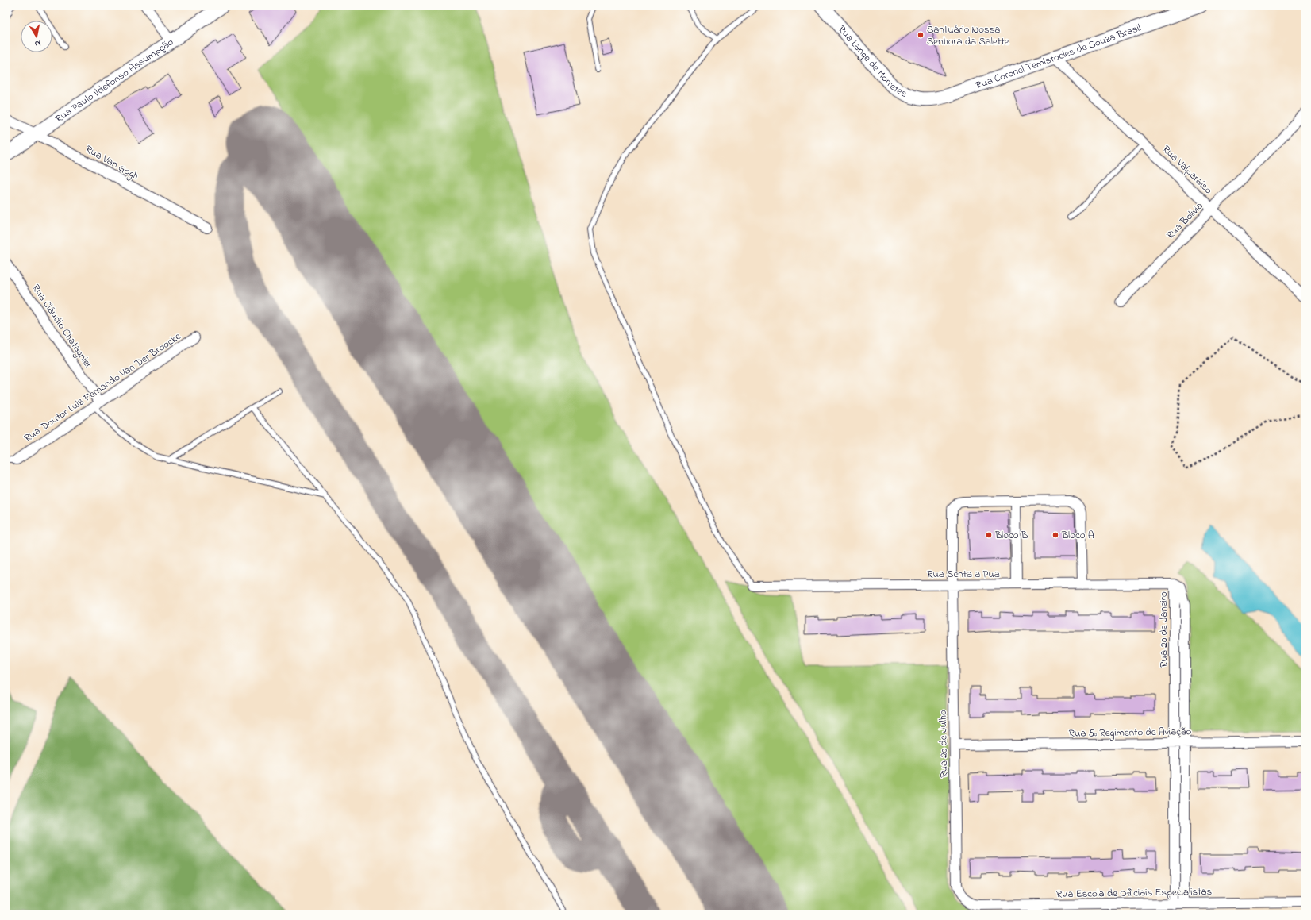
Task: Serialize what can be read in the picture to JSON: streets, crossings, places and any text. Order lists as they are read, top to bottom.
{
  "streets": {
    "main road": ["Rua Coronel Temístocles de Souza Brasil", "Rua Lange de Morretes", "Rua Paulo Ildefonso Assumpção"],
    "street": [
      "Rua Van Gogh",
      "Rua Valparaíso",
      "Rua Bolívia",
      "Rua Cláudio Chatagnier",
      "Rua Doutor Luiz Fernando Van Der Broocke",
      "Rua Senta a Pua",
      "Rua 20 de Janeiro",
      "Rua 5º Regimento de Aviação",
      "Rua 20 de Julho",
      "Rua Escola de Oficiais Especialistas"
    ]
  },
  "crossings": [
    ["Rua Coronel Temístocles de Souza Brasil", "Rua Lange de Morretes"],
    ["Rua Coronel Temístocles de Souza Brasil", "Rua Valparaíso"],
    ["Rua Paulo Ildefonso Assumpção", "Rua Van Gogh"],
    ["Rua Valparaíso", "Rua Bolívia"],
    ["Rua Cláudio Chatagnier", "Rua Doutor Luiz Fernando Van Der Broocke"],
    ["Rua Senta a Pua", "Rua 20 de Janeiro"],
    ["Rua Senta a Pua", "Rua 20 de Julho"],
    ["Rua 20 de Janeiro", "Rua 5º Regimento de Aviação"],
    ["Rua 20 de Janeiro", "Rua Escola de Oficiais Especialistas"],
    ["Rua 5º Regimento de Aviação", "Rua 20 de Julho"],
    ["Rua 20 de Julho", "Rua Escola de Oficiais Especialistas"]
  ],
  "places": ["Santuário Nossa Senhora da Salette", "Bloco B", "Bloco A"],
  "north": "bottom"
}
